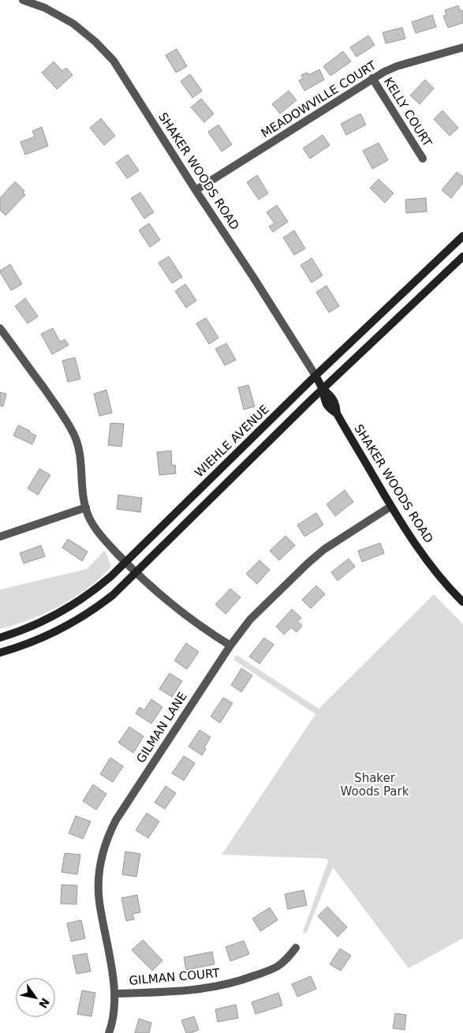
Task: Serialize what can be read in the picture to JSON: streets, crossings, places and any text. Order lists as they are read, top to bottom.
{
  "streets": {
    "main road": ["SHAKER WOODS ROAD", "WIEHLE AVENUE"],
    "street": [
      "MEADOWVILLE COURT",
      "KELLY COURT",
      "GILMAN LANE",
      "GILMAN COURT"
    ]
  },
  "crossings": [
    ["MEADOWVILLE COURT", "KELLY COURT"],
    ["MEADOWVILLE COURT", "SHAKER WOODS ROAD"],
    ["SHAKER WOODS ROAD", "WIEHLE AVENUE"],
    ["SHAKER WOODS ROAD", "GILMAN LANE"],
    ["GILMAN LANE", "GILMAN COURT"]
  ],
  "parks": ["Shaker Woods Park"],
  "north": "bottom right"
}
